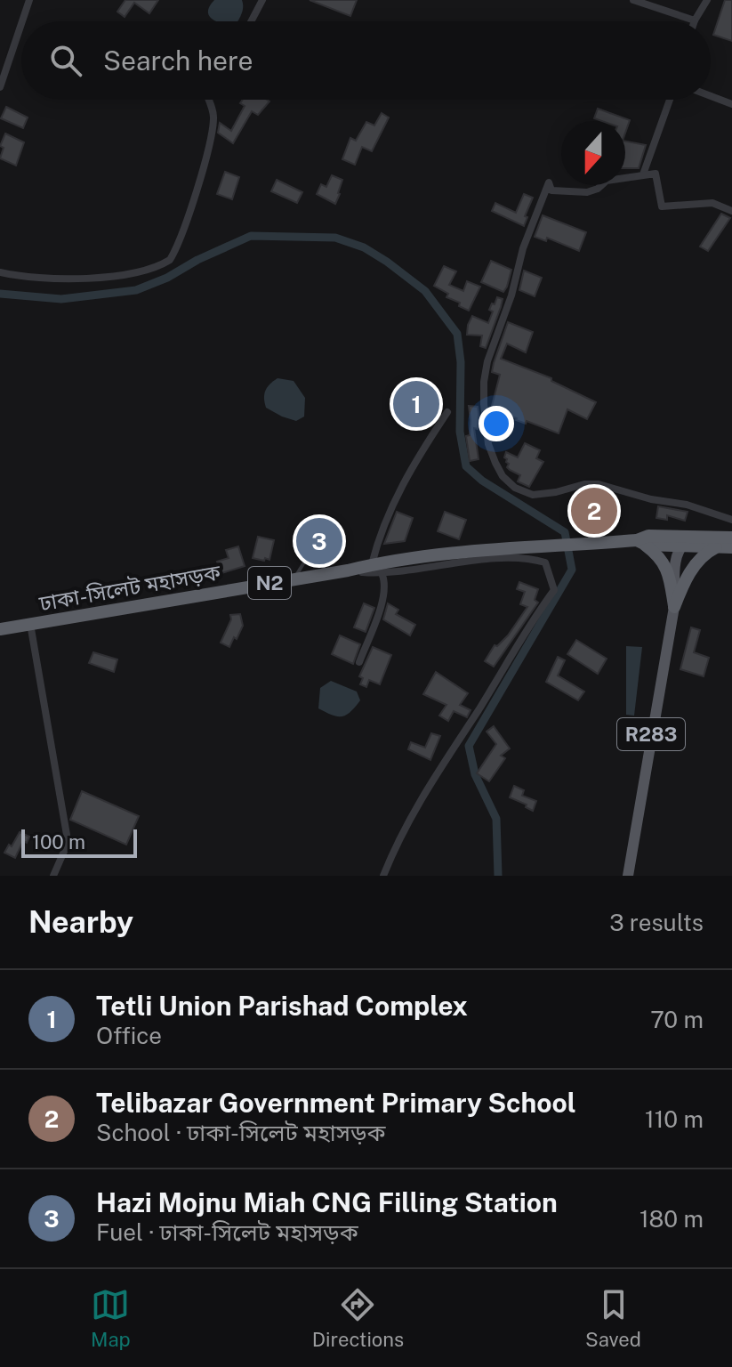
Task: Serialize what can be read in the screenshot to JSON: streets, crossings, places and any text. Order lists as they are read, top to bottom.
{
  "streets": {
    "highway": ["N2", "ঢাকা-সিলেট মহাসড়ক", "R283"]
  },
  "crossings": [
    ["ঢাকা-সিলেট মহাসড়ক", "R283"]
  ],
  "scale_bar": "100 m",
  "north": "bottom",
  "page": {
    "search": "Search here",
    "pins": ["1", "2", "3"],
    "scale": "100 m",
    "heading": ["Nearby", "3 results"],
    "list": [
      {
        "mark": "1",
        "name": "Tetli Union Parishad Complex",
        "note": "Office",
        "value": "70 m"
      },
      {
        "mark": "2",
        "name": "Telibazar Government Primary School",
        "note": "School · ঢাকা-সিলেট মহাসড়ক",
        "value": "110 m"
      },
      {
        "mark": "3",
        "name": "Hazi Mojnu Miah CNG Filling Station",
        "note": "Fuel · ঢাকা-সিলেট মহাসড়ক",
        "value": "180 m"
      }
    ],
    "nav": ["Map", "Directions", "Saved"]
  }
}
